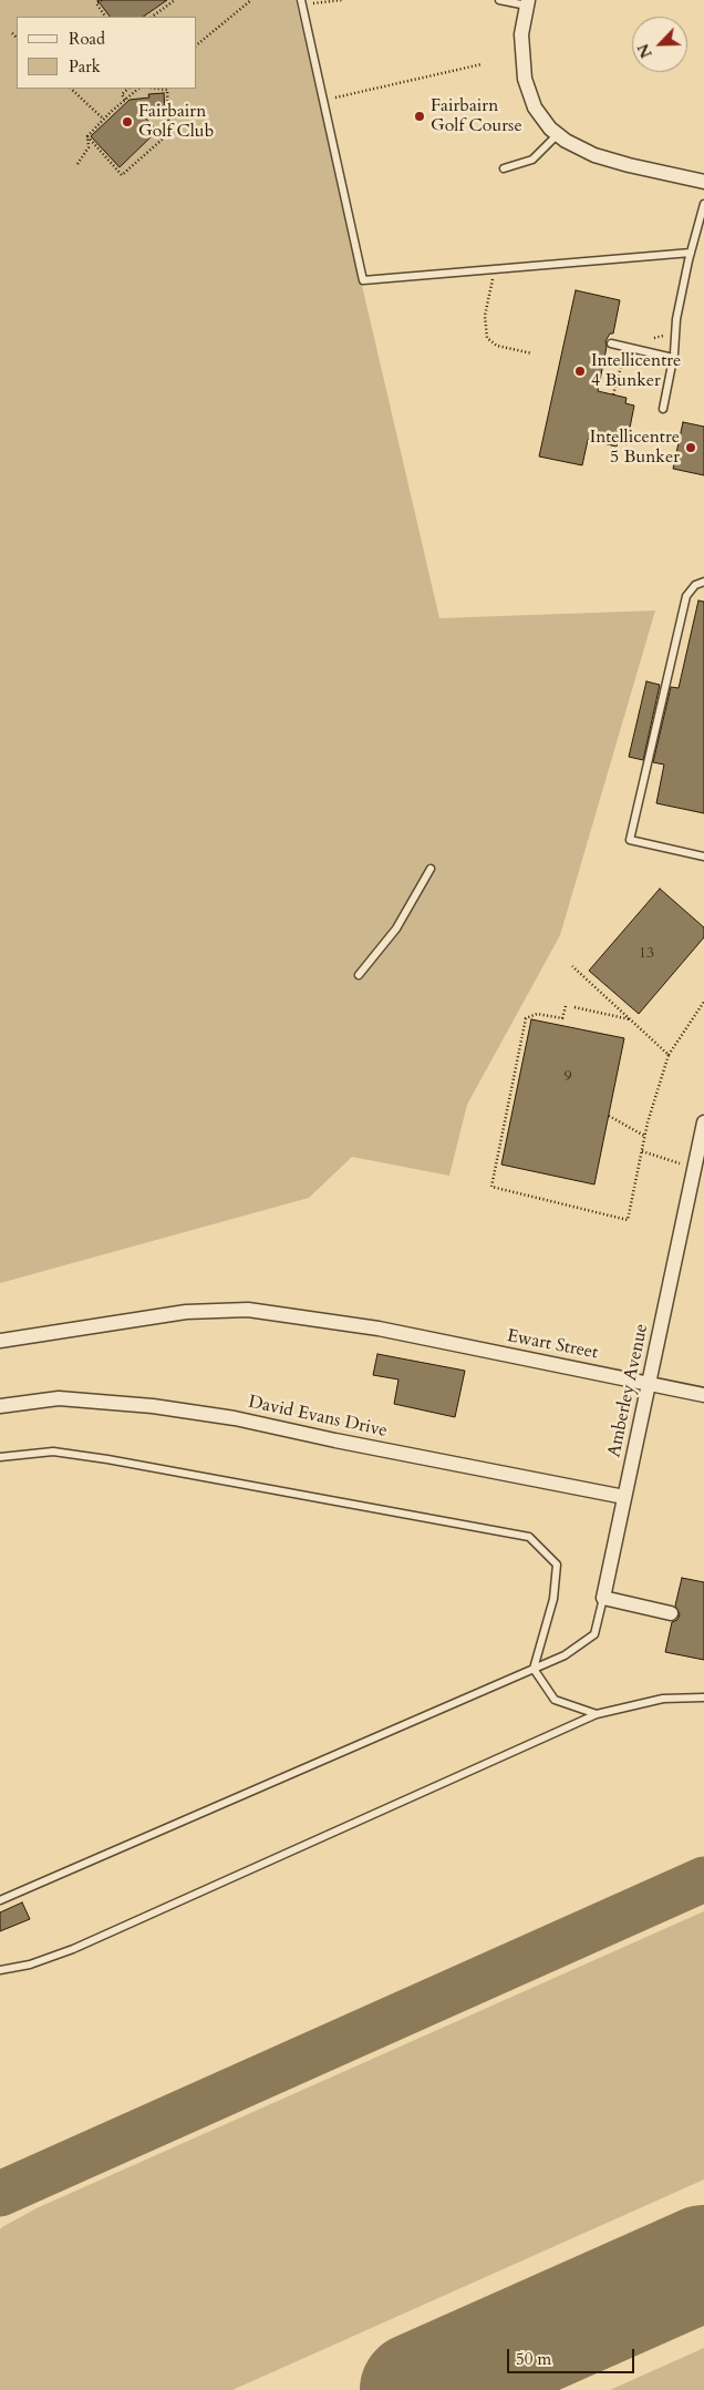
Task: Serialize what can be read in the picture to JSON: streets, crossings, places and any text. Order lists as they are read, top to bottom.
{
  "streets": {
    "street": ["Ewart Street", "Amberley Avenue", "David Evans Drive"]
  },
  "crossings": [
    ["Ewart Street", "Amberley Avenue"],
    ["Amberley Avenue", "David Evans Drive"]
  ],
  "places": [
    "Fairbairn Golf Course",
    "Fairbairn Golf Club",
    "Intellicentre 4 Bunker",
    "Intellicentre 5 Bunker"
  ],
  "house_numbers": ["13", "9"],
  "legend": ["Road", "Park"],
  "scale_bar": "50 m",
  "north": "bottom left"
}
